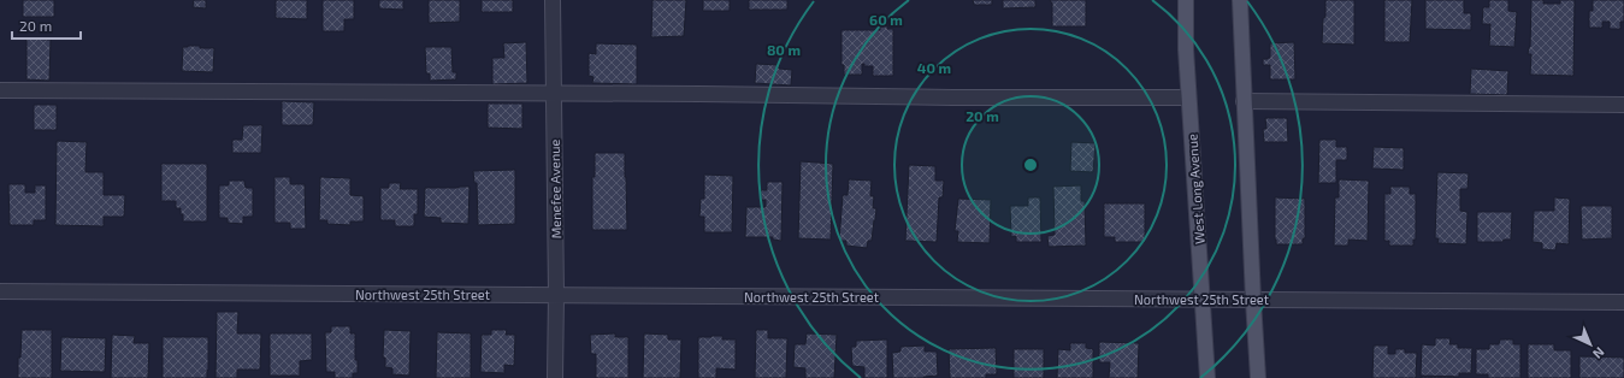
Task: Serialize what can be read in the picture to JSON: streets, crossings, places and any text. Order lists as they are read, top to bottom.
{
  "streets": {
    "main road": ["West Long Avenue"],
    "street": ["Menefee Avenue", "Northwest 25th Street"]
  },
  "crossings": [
    ["Menefee Avenue", "Northwest 25th Street"],
    ["West Long Avenue", "Northwest 25th Street"]
  ],
  "scale_bar": "20 m",
  "north": "bottom right",
  "rings": [
    "60 m",
    "80 m",
    "40 m",
    "20 m"
  ]
}
